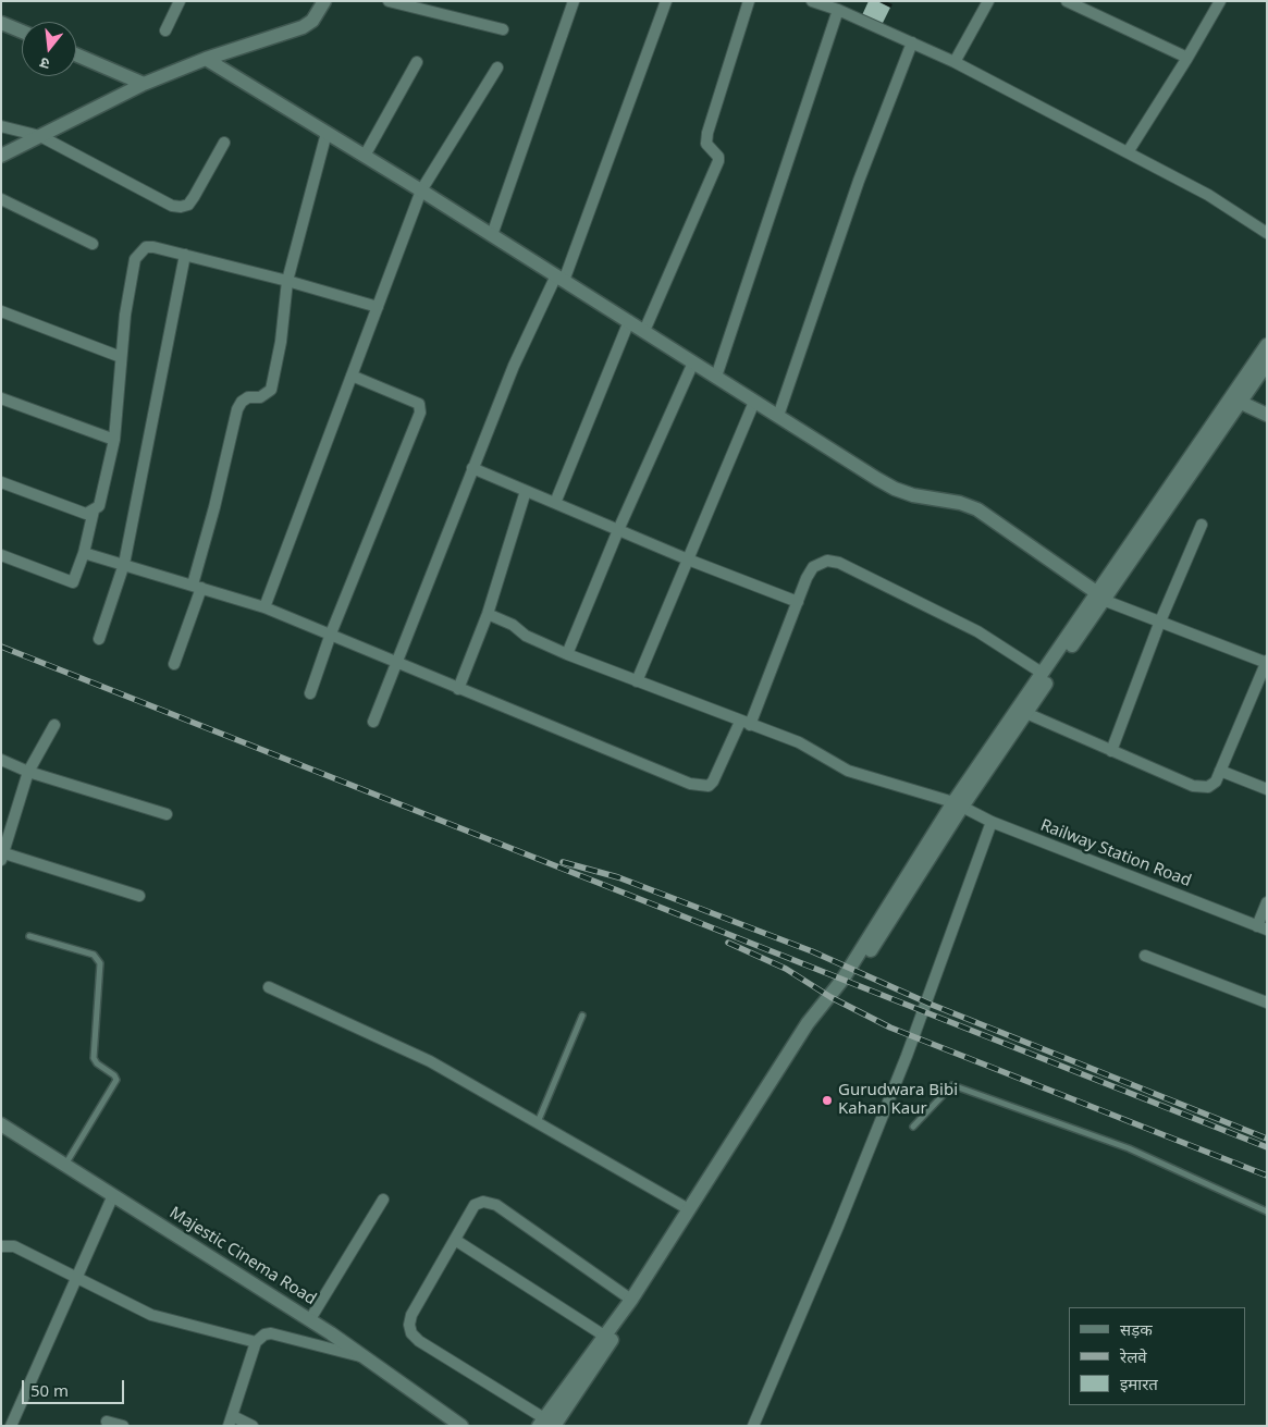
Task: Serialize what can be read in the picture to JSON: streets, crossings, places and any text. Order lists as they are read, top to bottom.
{
  "streets": {
    "street": ["Railway Station Road", "Majestic Cinema Road"]
  },
  "places": ["Gurudwara Bibi Kahan Kaur"],
  "legend": ["सड़क", "रेलवे", "इमारत"],
  "scale_bar": "50 m",
  "north": "bottom"
}
